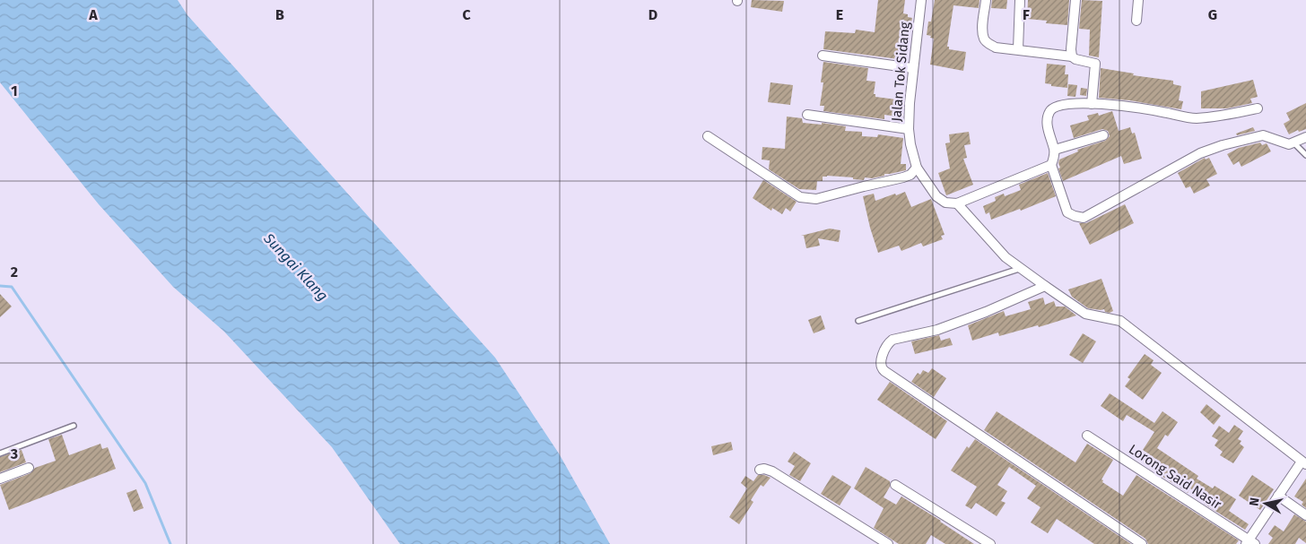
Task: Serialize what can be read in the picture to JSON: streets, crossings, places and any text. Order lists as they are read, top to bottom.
{
  "streets": {
    "street": ["Jalan Tok Sidang", "Lorong Said Nasir"]
  },
  "water": ["Sungai Klang"],
  "north": "left",
  "grid": {
    "columns": [
      "A",
      "B",
      "C",
      "D",
      "E",
      "F",
      "G"
    ],
    "rows": ["1", "2", "3"]
  }
}
